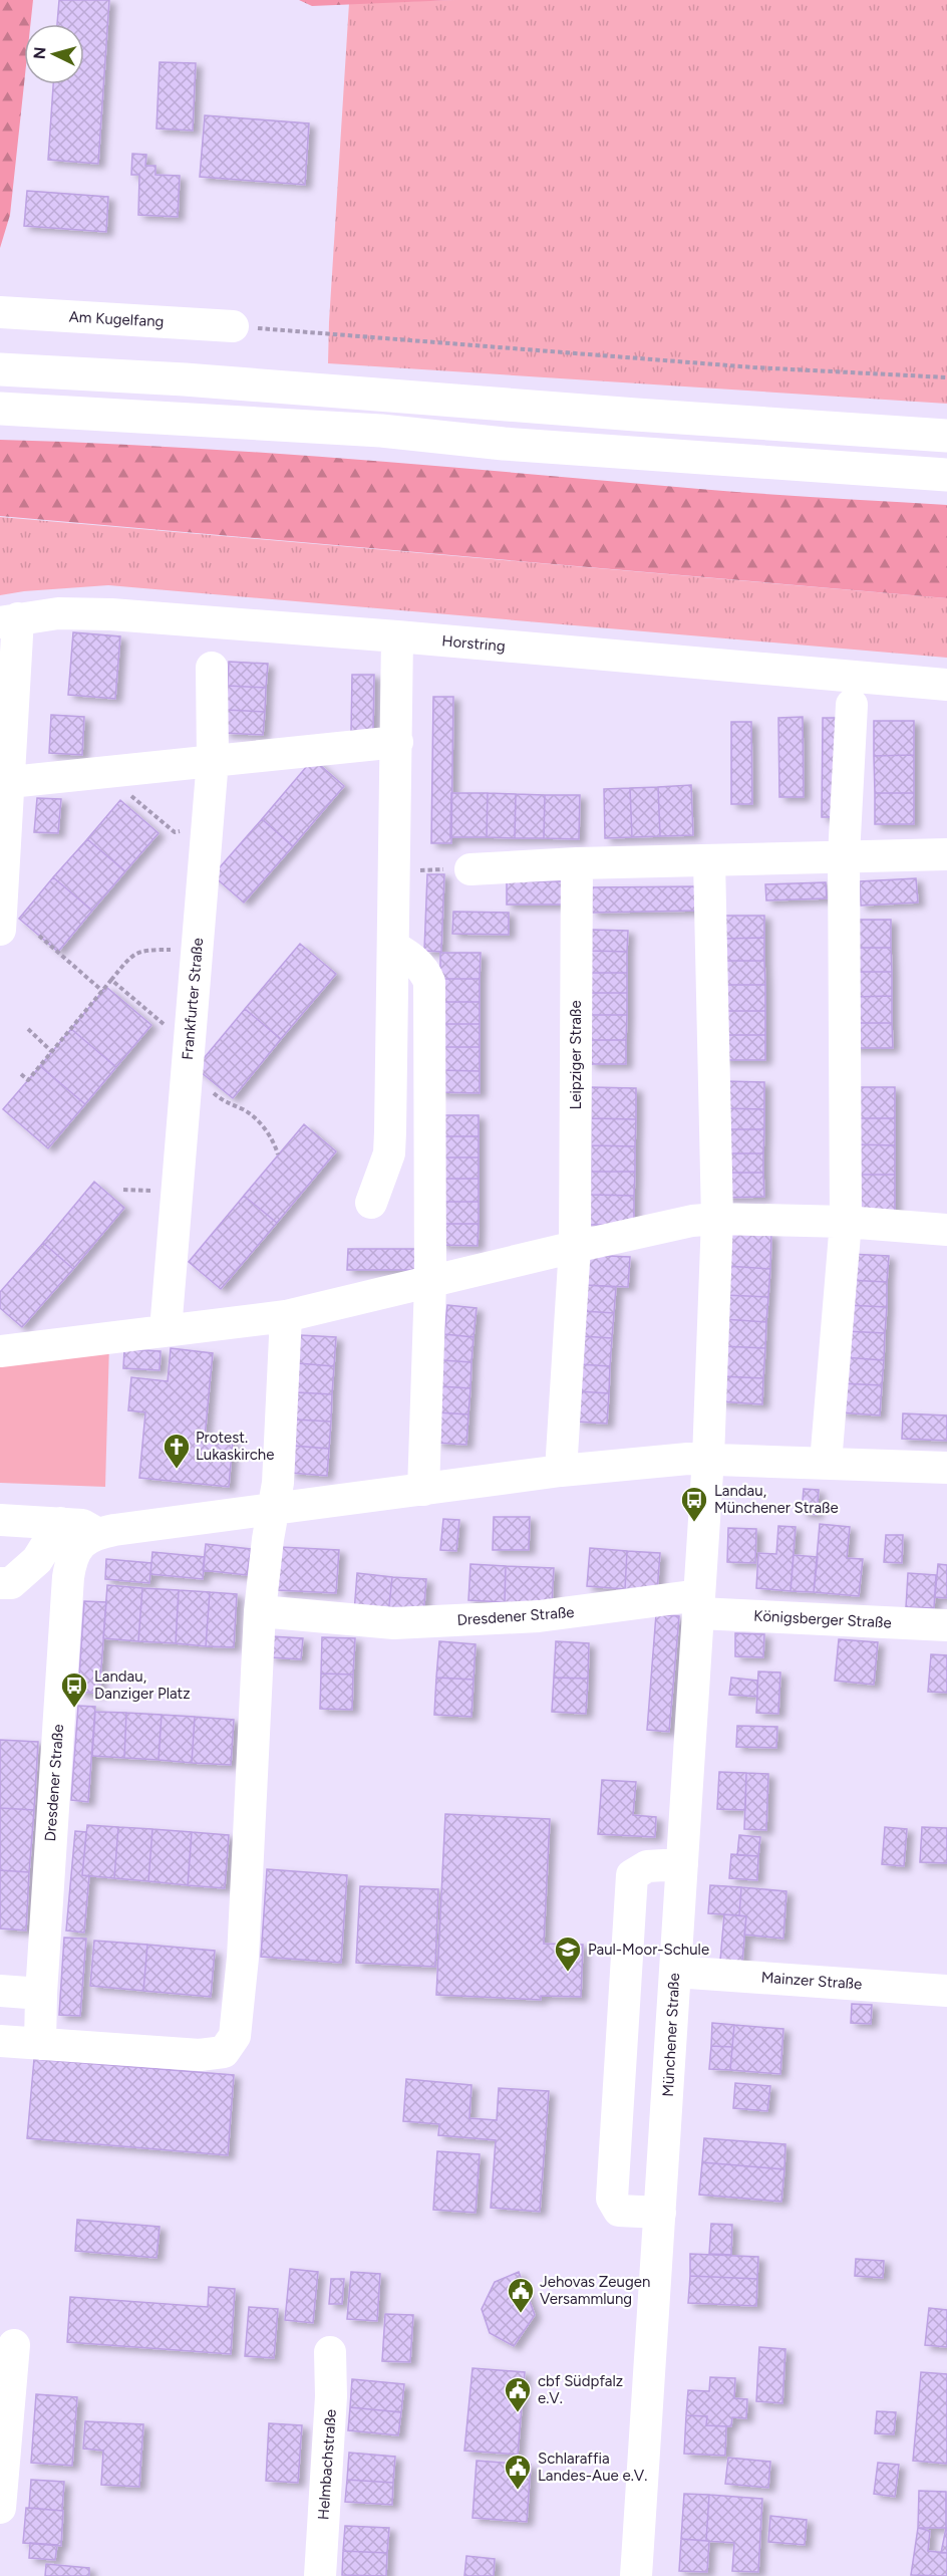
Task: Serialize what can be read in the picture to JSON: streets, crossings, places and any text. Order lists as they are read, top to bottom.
{
  "streets": {
    "street": [
      "Am Kugelfang",
      "Horstring",
      "Frankfurter Straße",
      "Leipziger Straße",
      "Dresdener Straße",
      "Königsberger Straße",
      "Mainzer Straße",
      "Münchener Straße",
      "Helmbachstraße"
    ]
  },
  "crossings": [
    ["Dresdener Straße", "Königsberger Straße"],
    ["Dresdener Straße", "Münchener Straße"],
    ["Königsberger Straße", "Münchener Straße"],
    ["Mainzer Straße", "Münchener Straße"]
  ],
  "places": {
    "church": ["Protest. Lukaskirche"],
    "bus stop": ["Landau, Münchener Straße", "Landau, Danziger Platz"],
    "school or university": ["Paul-Moor-Schule"],
    "public building": ["Jehovas Zeugen Versammlung", "cbf Südpfalz e.V.", "Schlaraffia Landes-Aue e.V."]
  },
  "north": "left"
}
